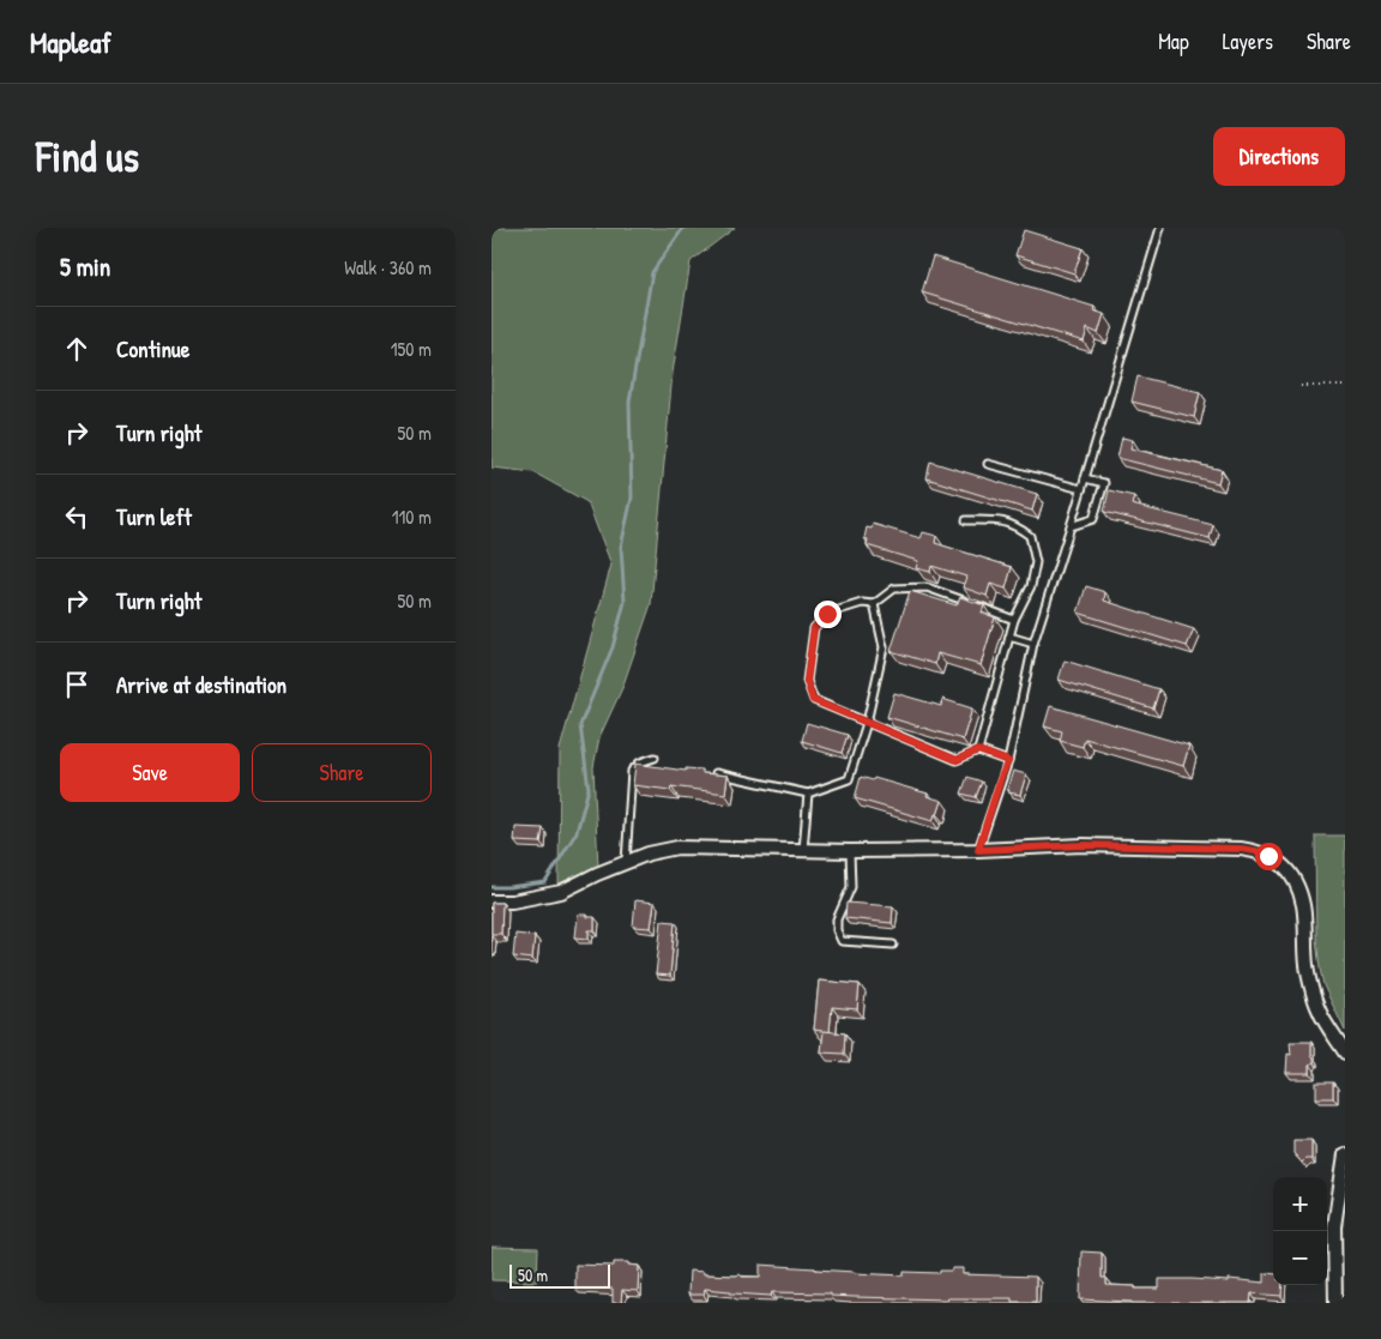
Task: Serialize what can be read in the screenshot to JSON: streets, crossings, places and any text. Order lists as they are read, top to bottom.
{
  "scale_bar": "50 m",
  "page": {
    "header": "Mapleaf",
    "nav": ["Map", "Layers", "Share"],
    "buttons": [
      "Directions",
      ["Save", "Share"]
    ],
    "title": "Find us",
    "heading": ["5 min", "Walk · 360 m"],
    "list": [
      ["Continue", "150 m"],
      ["Turn right", "50 m"],
      ["Turn left", "110 m"],
      ["Turn right", "50 m"],
      "Arrive at destination"
    ],
    "map_buttons": ["+", "−"],
    "scale": "50 m"
  }
}
